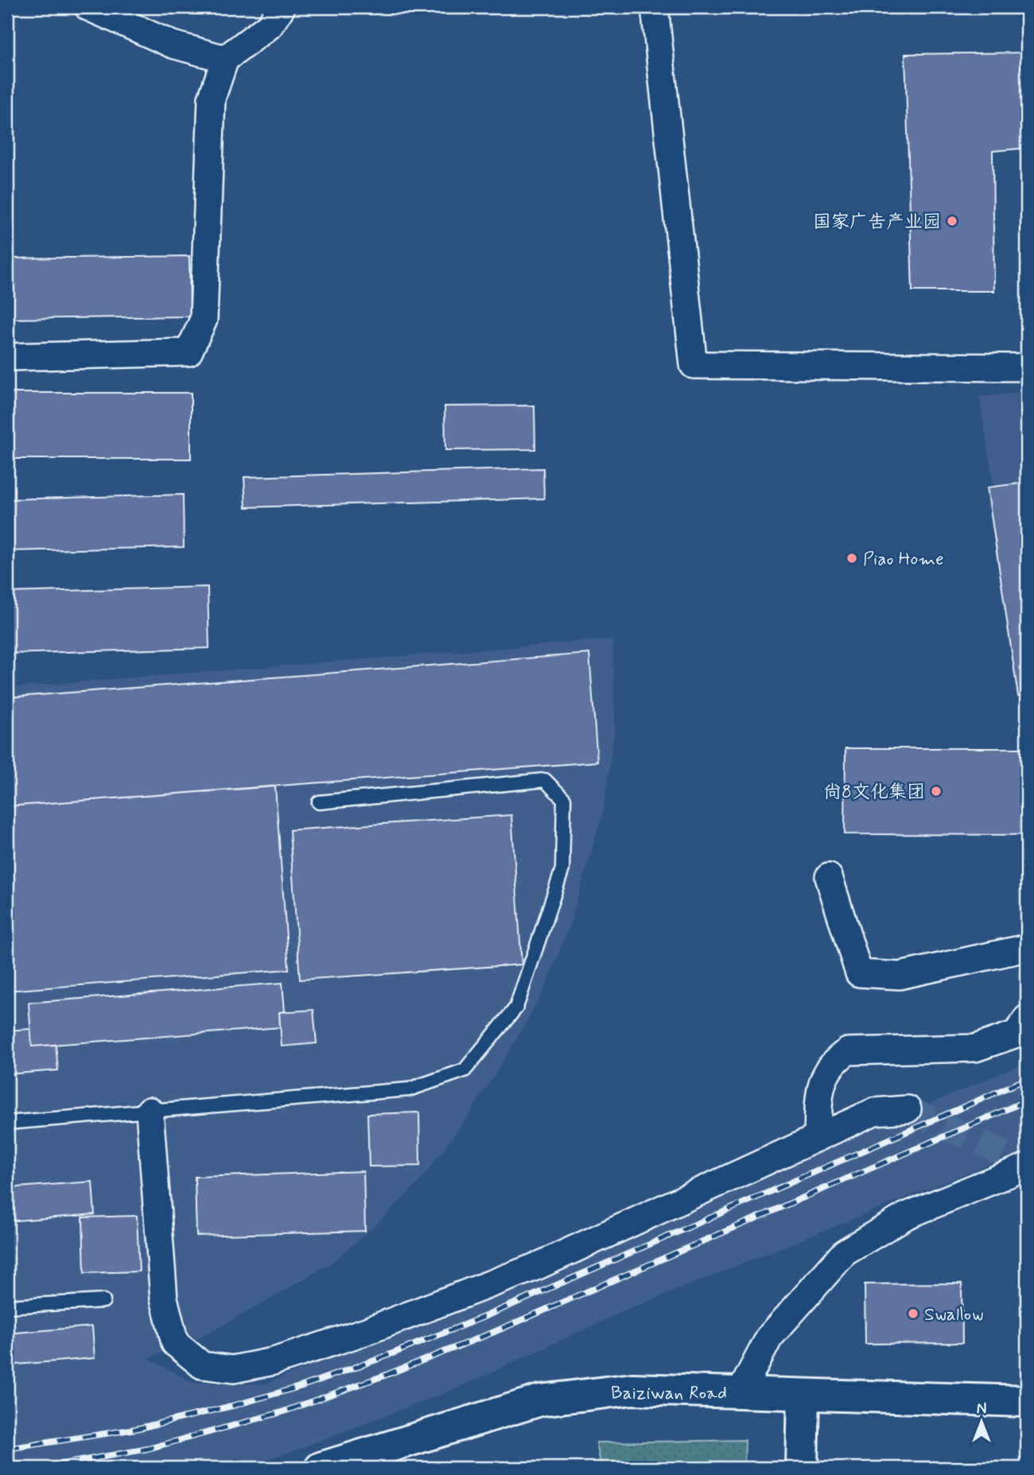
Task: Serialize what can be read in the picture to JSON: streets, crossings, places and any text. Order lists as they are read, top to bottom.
{
  "streets": {
    "street": ["Baiziwan Road"]
  },
  "places": [
    "国家广告产业园",
    "Piao Home",
    "尚8文化集团",
    "Swallow"
  ],
  "north": "top"
}
